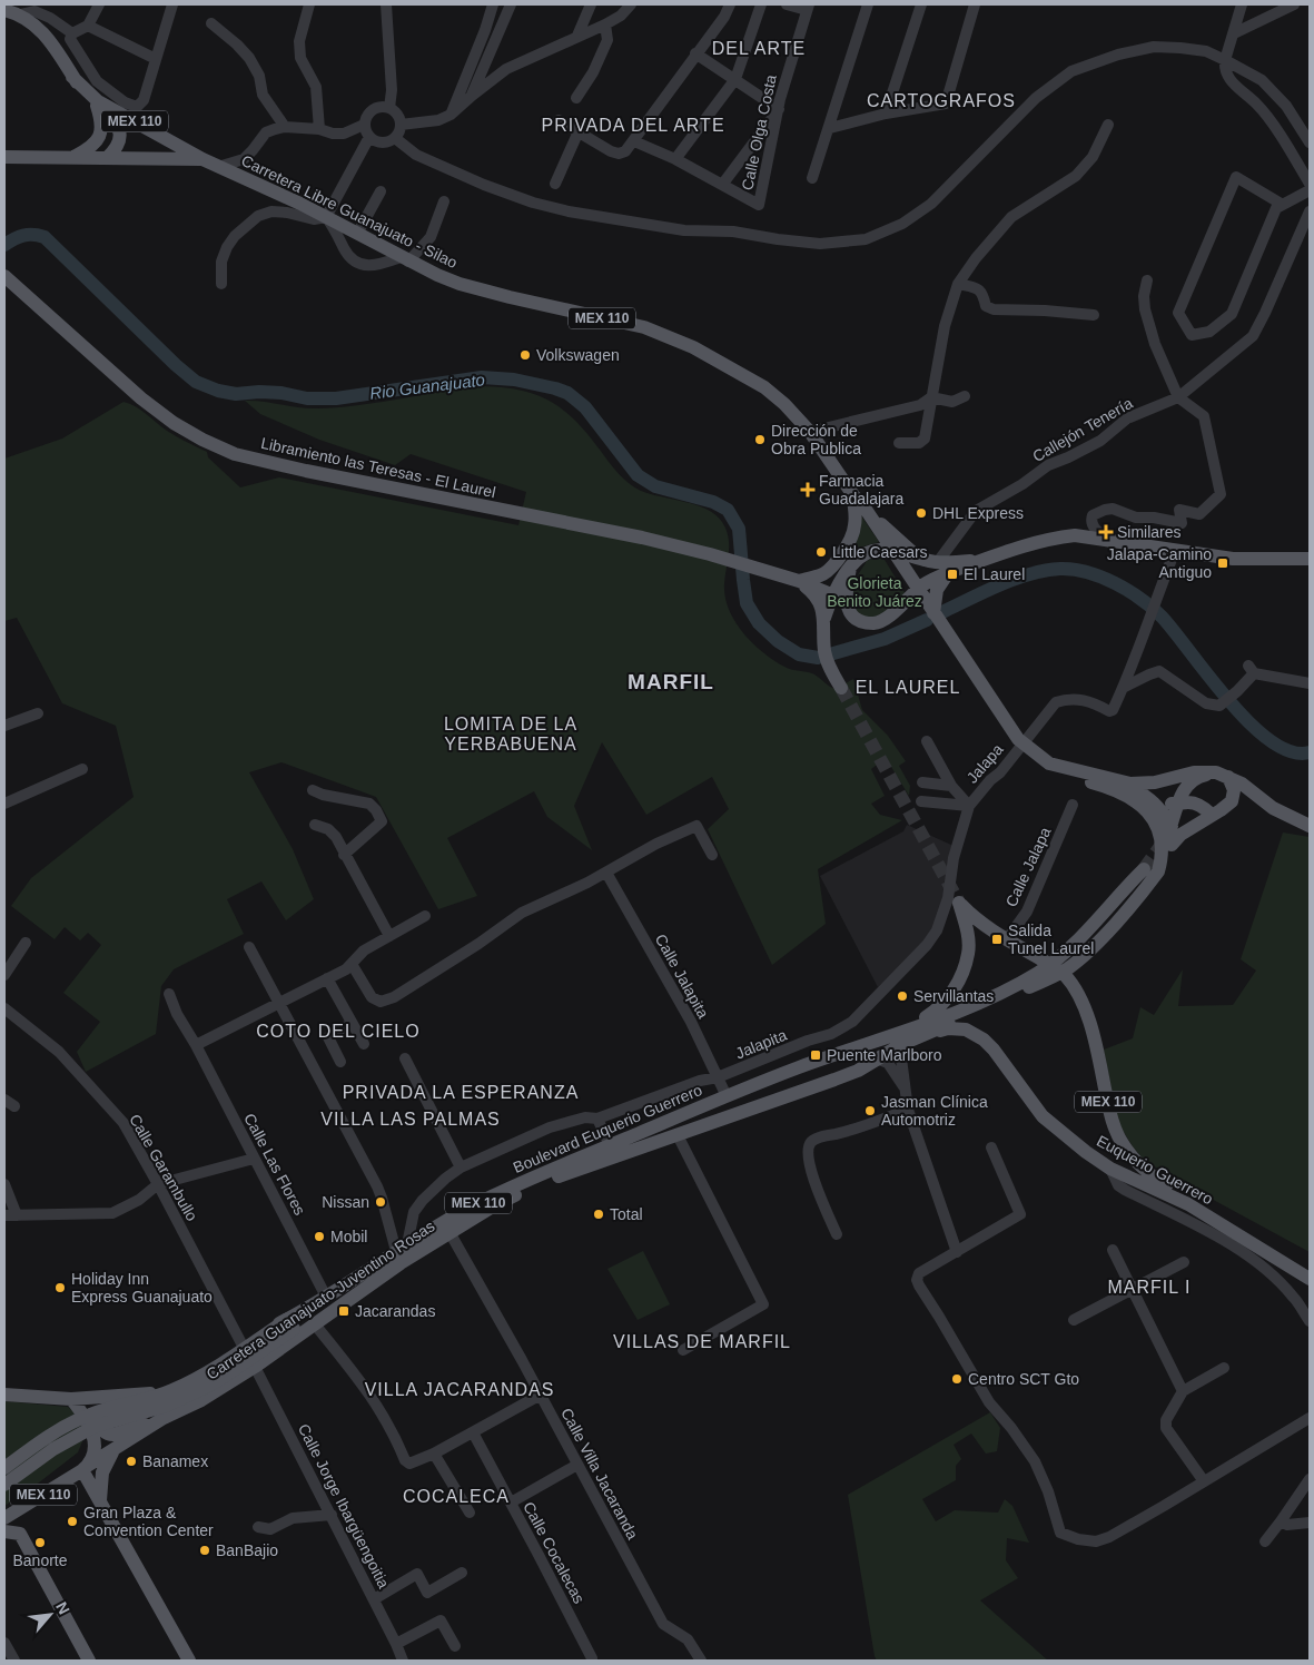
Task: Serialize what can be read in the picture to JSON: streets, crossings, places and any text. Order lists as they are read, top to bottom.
{
  "streets": {
    "main road": [
      "MEX 110",
      "Carretera Libre Guanajuato - Silao",
      "Libramiento las Teresas - El Laurel",
      "Boulevard Euquerio Guerrero",
      "Euquerio Guerrero",
      "Carretera Guanajuato-Juventino Rosas"
    ],
    "street": [
      "Calle Olga Costa",
      "Callejón Tenería",
      "Jalapa",
      "Calle Jalapa",
      "Calle Jalapita",
      "Jalapita",
      "Calle Las Flores",
      "Calle Garambullo",
      "Calle Villa Jacaranda",
      "Calle Jorge Ibargüengoitia",
      "Calle Cocalecas"
    ]
  },
  "crossings": [
    ["MEX 110", "Carretera Libre Guanajuato - Silao"],
    ["MEX 110", "Libramiento las Teresas - El Laurel"],
    ["MEX 110", "Jalapa"],
    ["MEX 110", "Boulevard Euquerio Guerrero"],
    ["MEX 110", "Euquerio Guerrero"],
    ["MEX 110", "Carretera Guanajuato-Juventino Rosas"],
    ["Carretera Libre Guanajuato - Silao", "Libramiento las Teresas - El Laurel"],
    ["Jalapa", "Jalapita"],
    ["Calle Jalapita", "Jalapita"],
    ["Calle Jalapita", "Boulevard Euquerio Guerrero"],
    ["Jalapita", "Boulevard Euquerio Guerrero"],
    ["Boulevard Euquerio Guerrero", "Calle Las Flores"],
    ["Boulevard Euquerio Guerrero", "Calle Garambullo"],
    ["Boulevard Euquerio Guerrero", "Euquerio Guerrero"],
    ["Boulevard Euquerio Guerrero", "Carretera Guanajuato-Juventino Rosas"],
    ["Euquerio Guerrero", "Carretera Guanajuato-Juventino Rosas"],
    ["Carretera Guanajuato-Juventino Rosas", "Calle Villa Jacaranda"],
    ["Carretera Guanajuato-Juventino Rosas", "Calle Jorge Ibargüengoitia"]
  ],
  "districts": [
    "DEL ARTE",
    "CARTOGRAFOS",
    "PRIVADA DEL ARTE",
    "MARFIL",
    "EL LAUREL",
    "LOMITA DE LA YERBABUENA",
    "COTO DEL CIELO",
    "PRIVADA LA ESPERANZA",
    "VILLA LAS PALMAS",
    "MARFIL I",
    "VILLAS DE MARFIL",
    "VILLA JACARANDAS",
    "COCALECA"
  ],
  "water": ["Rio Guanajuato"],
  "parks": ["Glorieta Benito Juárez"],
  "places": {
    "other": [
      "Volkswagen",
      "Dirección de Obra Publica",
      "DHL Express",
      "Little Caesars",
      "Servillantas",
      "Jasman Clínica Automotriz",
      "Nissan",
      "Total",
      "Mobil",
      "Holiday Inn Express Guanajuato",
      "Centro SCT Gto",
      "Banamex",
      "Gran Plaza & Convention Center",
      "Banorte",
      "BanBajio"
    ],
    "health": ["Farmacia Guadalajara", "Similares"],
    "transit": [
      "Jalapa-Camino Antiguo",
      "El Laurel",
      "Salida Tunel Laurel",
      "Puente Marlboro",
      "Jacarandas"
    ]
  },
  "north": "top right"
}
